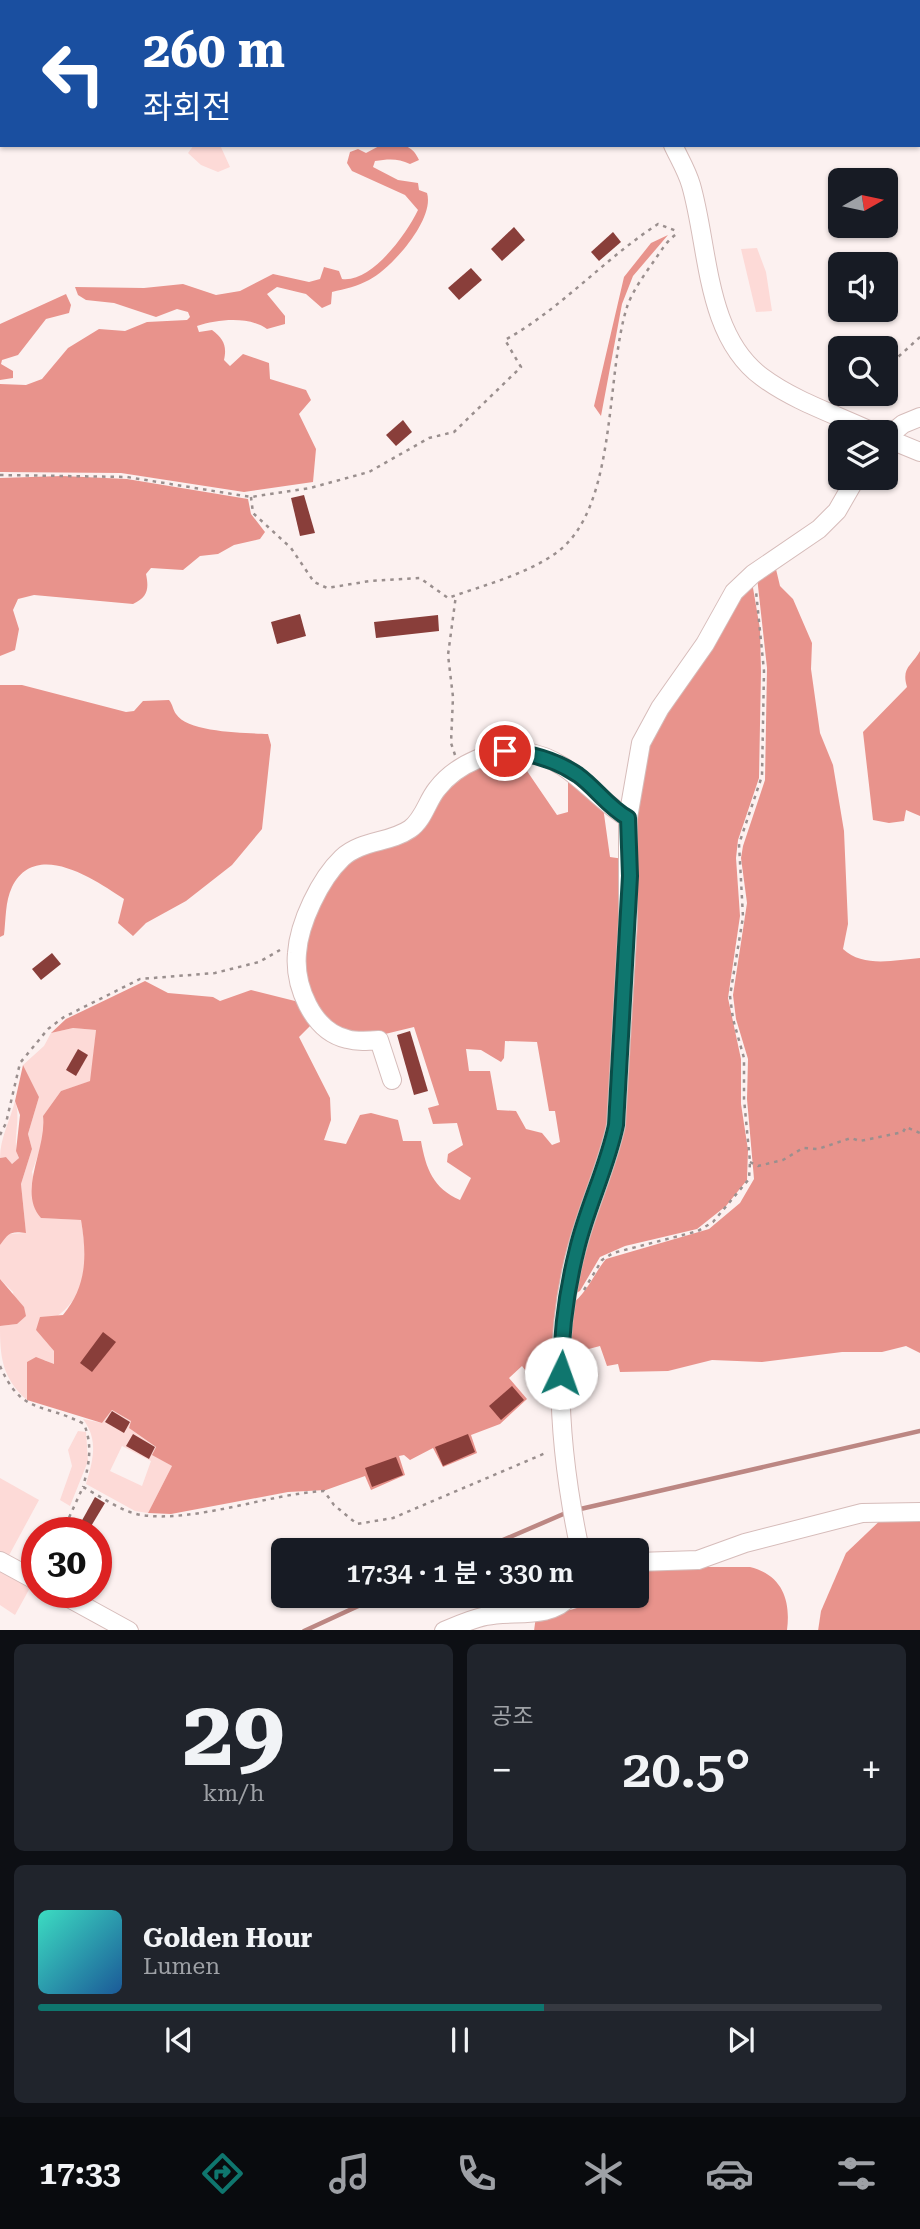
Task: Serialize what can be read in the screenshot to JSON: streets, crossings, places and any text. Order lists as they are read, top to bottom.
{
  "north": "right",
  "page": {
    "turn": ["260 m", "좌회전"],
    "limit": "30",
    "trip": "17:34 · 1 분 · 330 m",
    "tile": [
      ["29", "km/h"],
      "공조"
    ],
    "heat": ["−", "20.5°", "+"],
    "song": ["Golden Hour", "Lumen"],
    "tabs": "17:33"
  }
}
